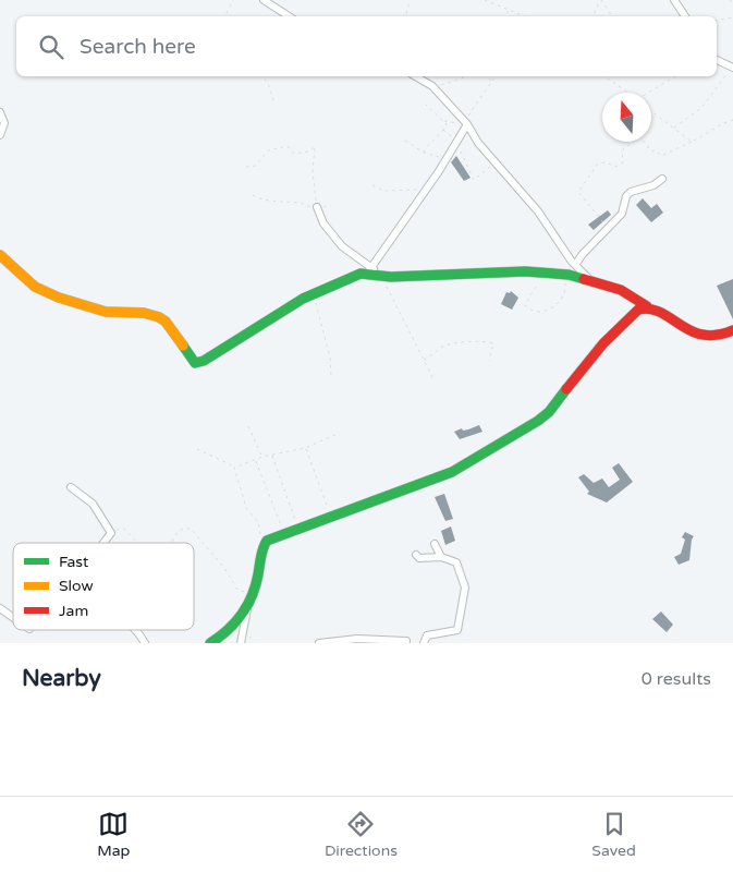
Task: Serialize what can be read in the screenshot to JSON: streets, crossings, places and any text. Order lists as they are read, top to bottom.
{
  "legend": ["Fast", "Slow", "Jam"],
  "north": "top",
  "page": {
    "search": "Search here",
    "heading": ["Nearby", "0 results"],
    "nav": ["Map", "Directions", "Saved"]
  }
}
